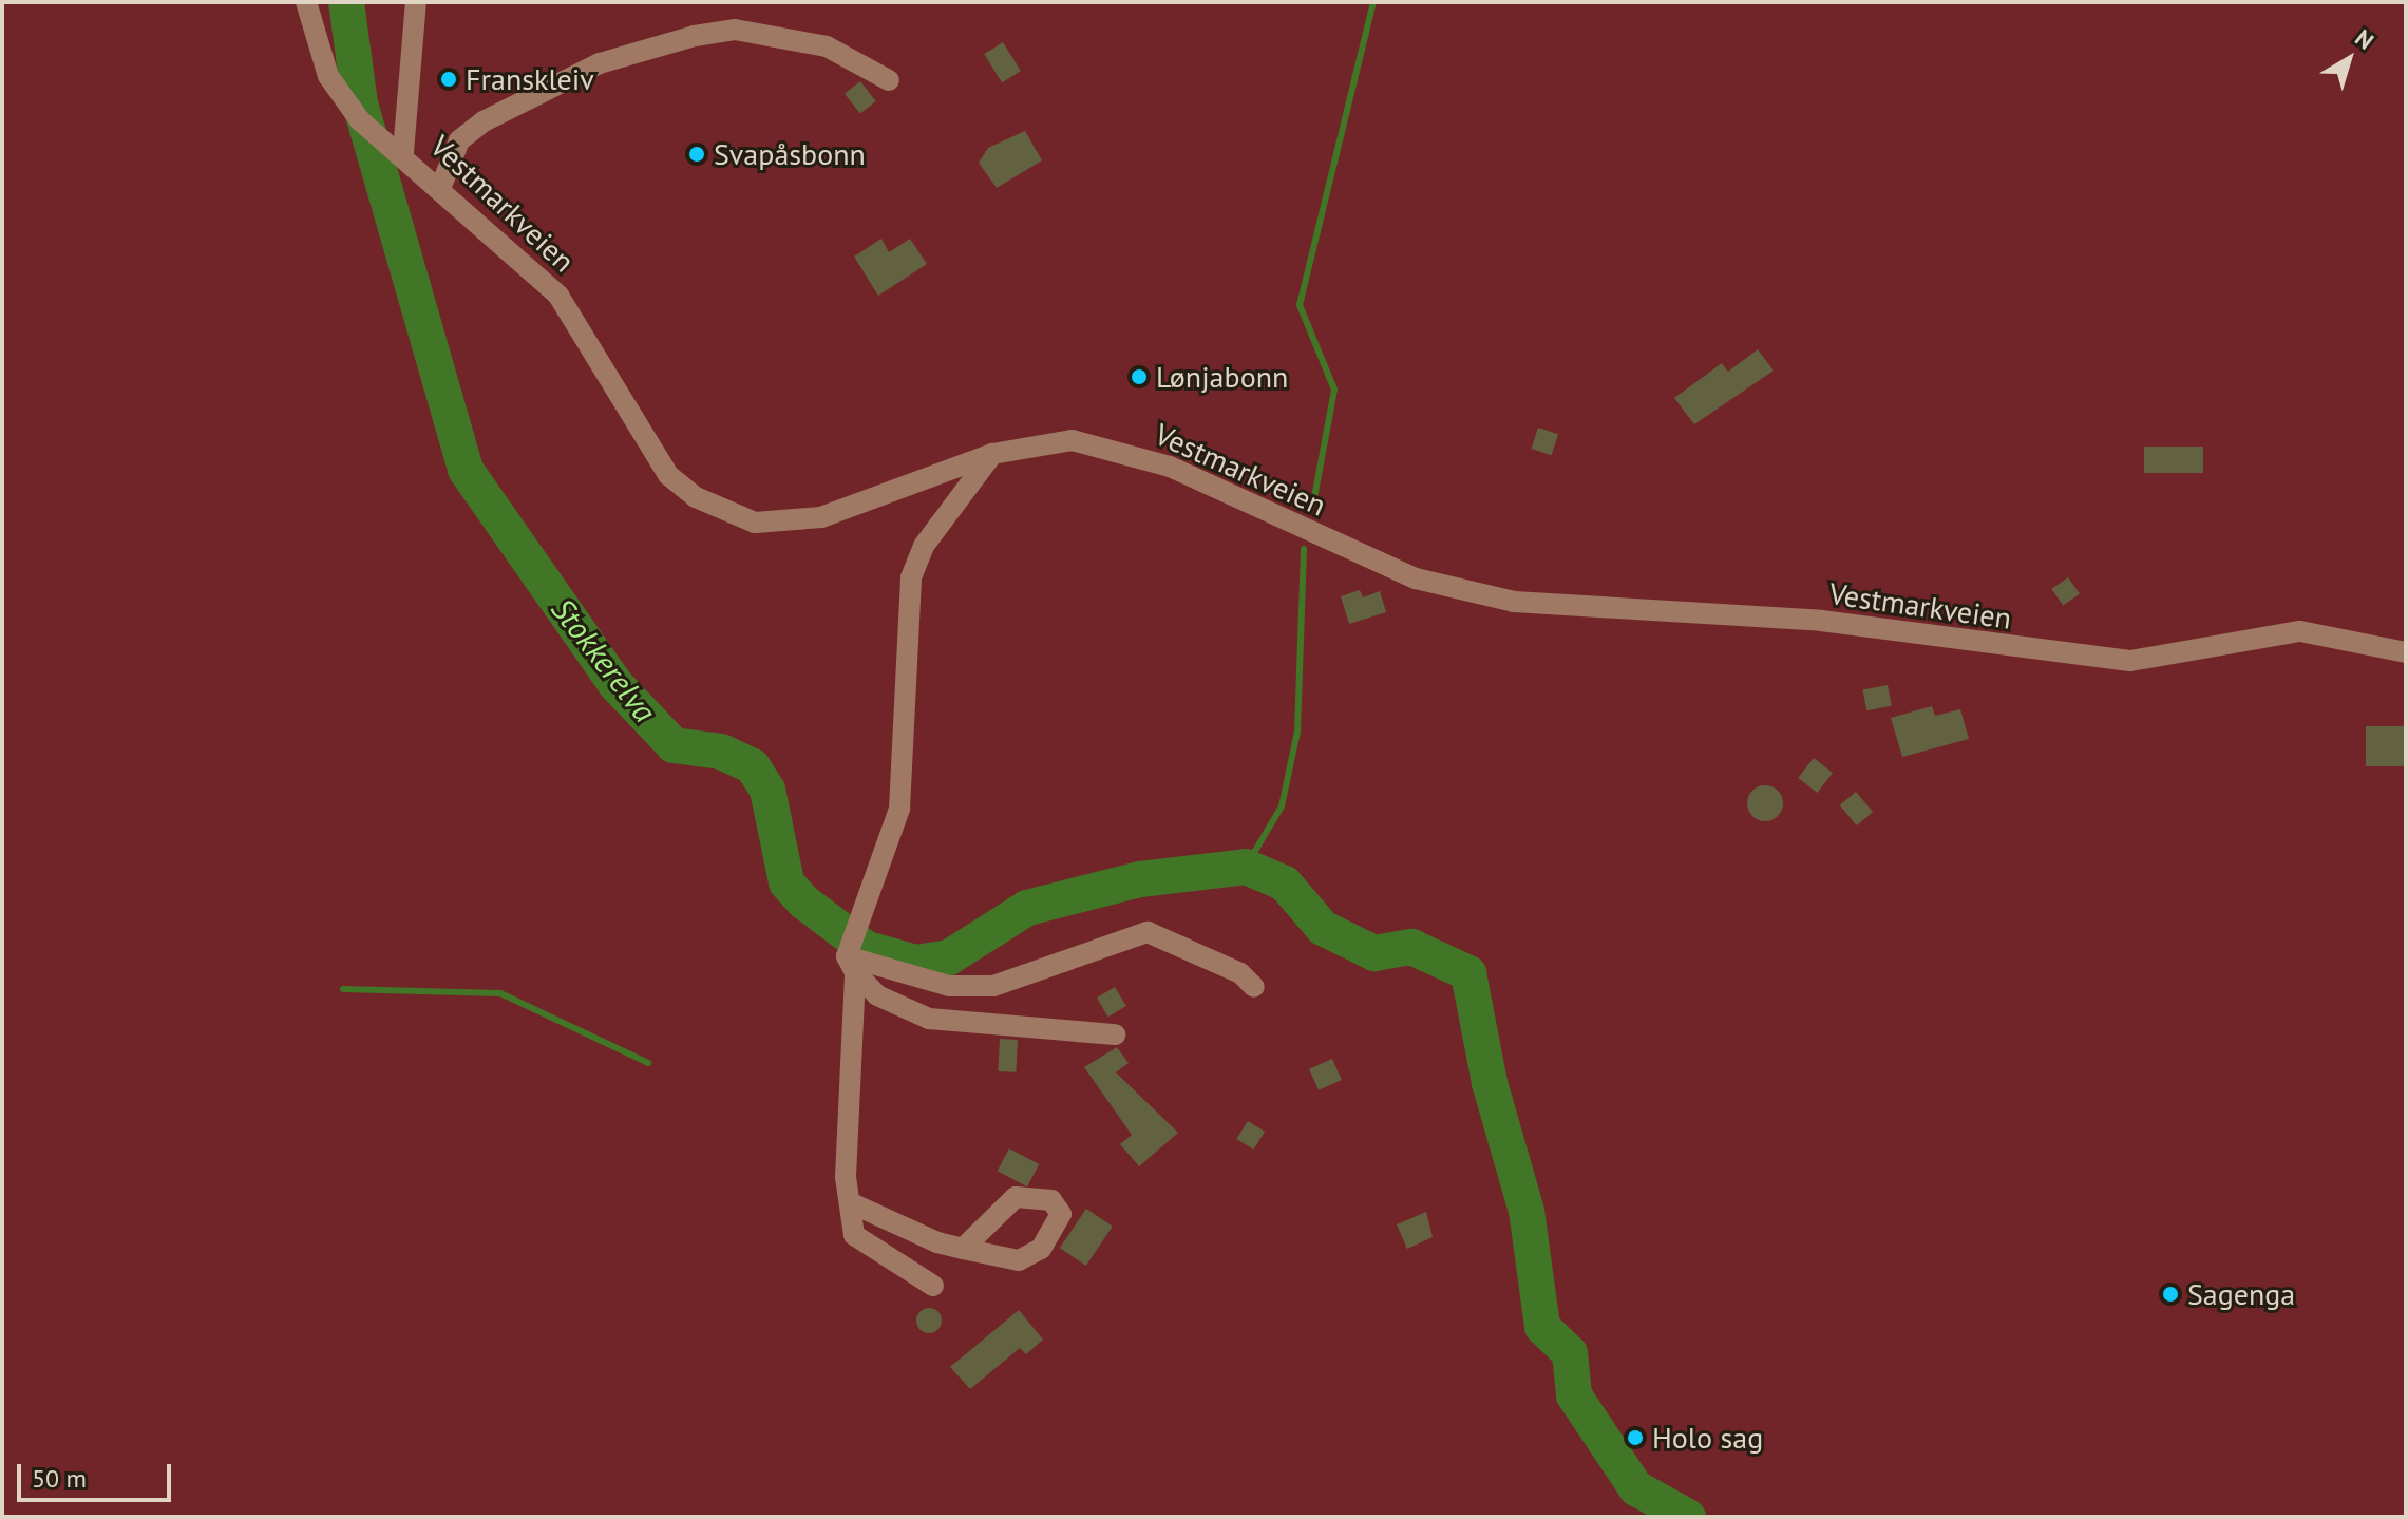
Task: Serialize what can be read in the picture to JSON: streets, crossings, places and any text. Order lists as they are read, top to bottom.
{
  "streets": {
    "street": ["Vestmarkveien"]
  },
  "water": ["Stokkerelva"],
  "places": [
    "Franskleiv",
    "Svapåsbonn",
    "Lønjabonn",
    "Sagenga",
    "Holo sag"
  ],
  "scale_bar": "50 m",
  "north": "top right"
}
